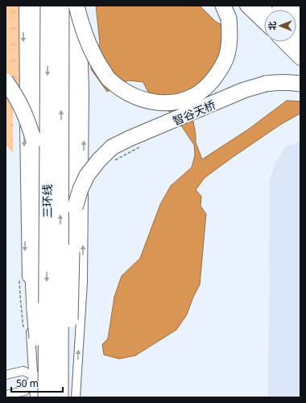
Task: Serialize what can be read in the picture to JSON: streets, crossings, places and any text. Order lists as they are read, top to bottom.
{
  "streets": {
    "highway": ["三环线"]
  },
  "scale_bar": "50 m",
  "north": "left"
}
